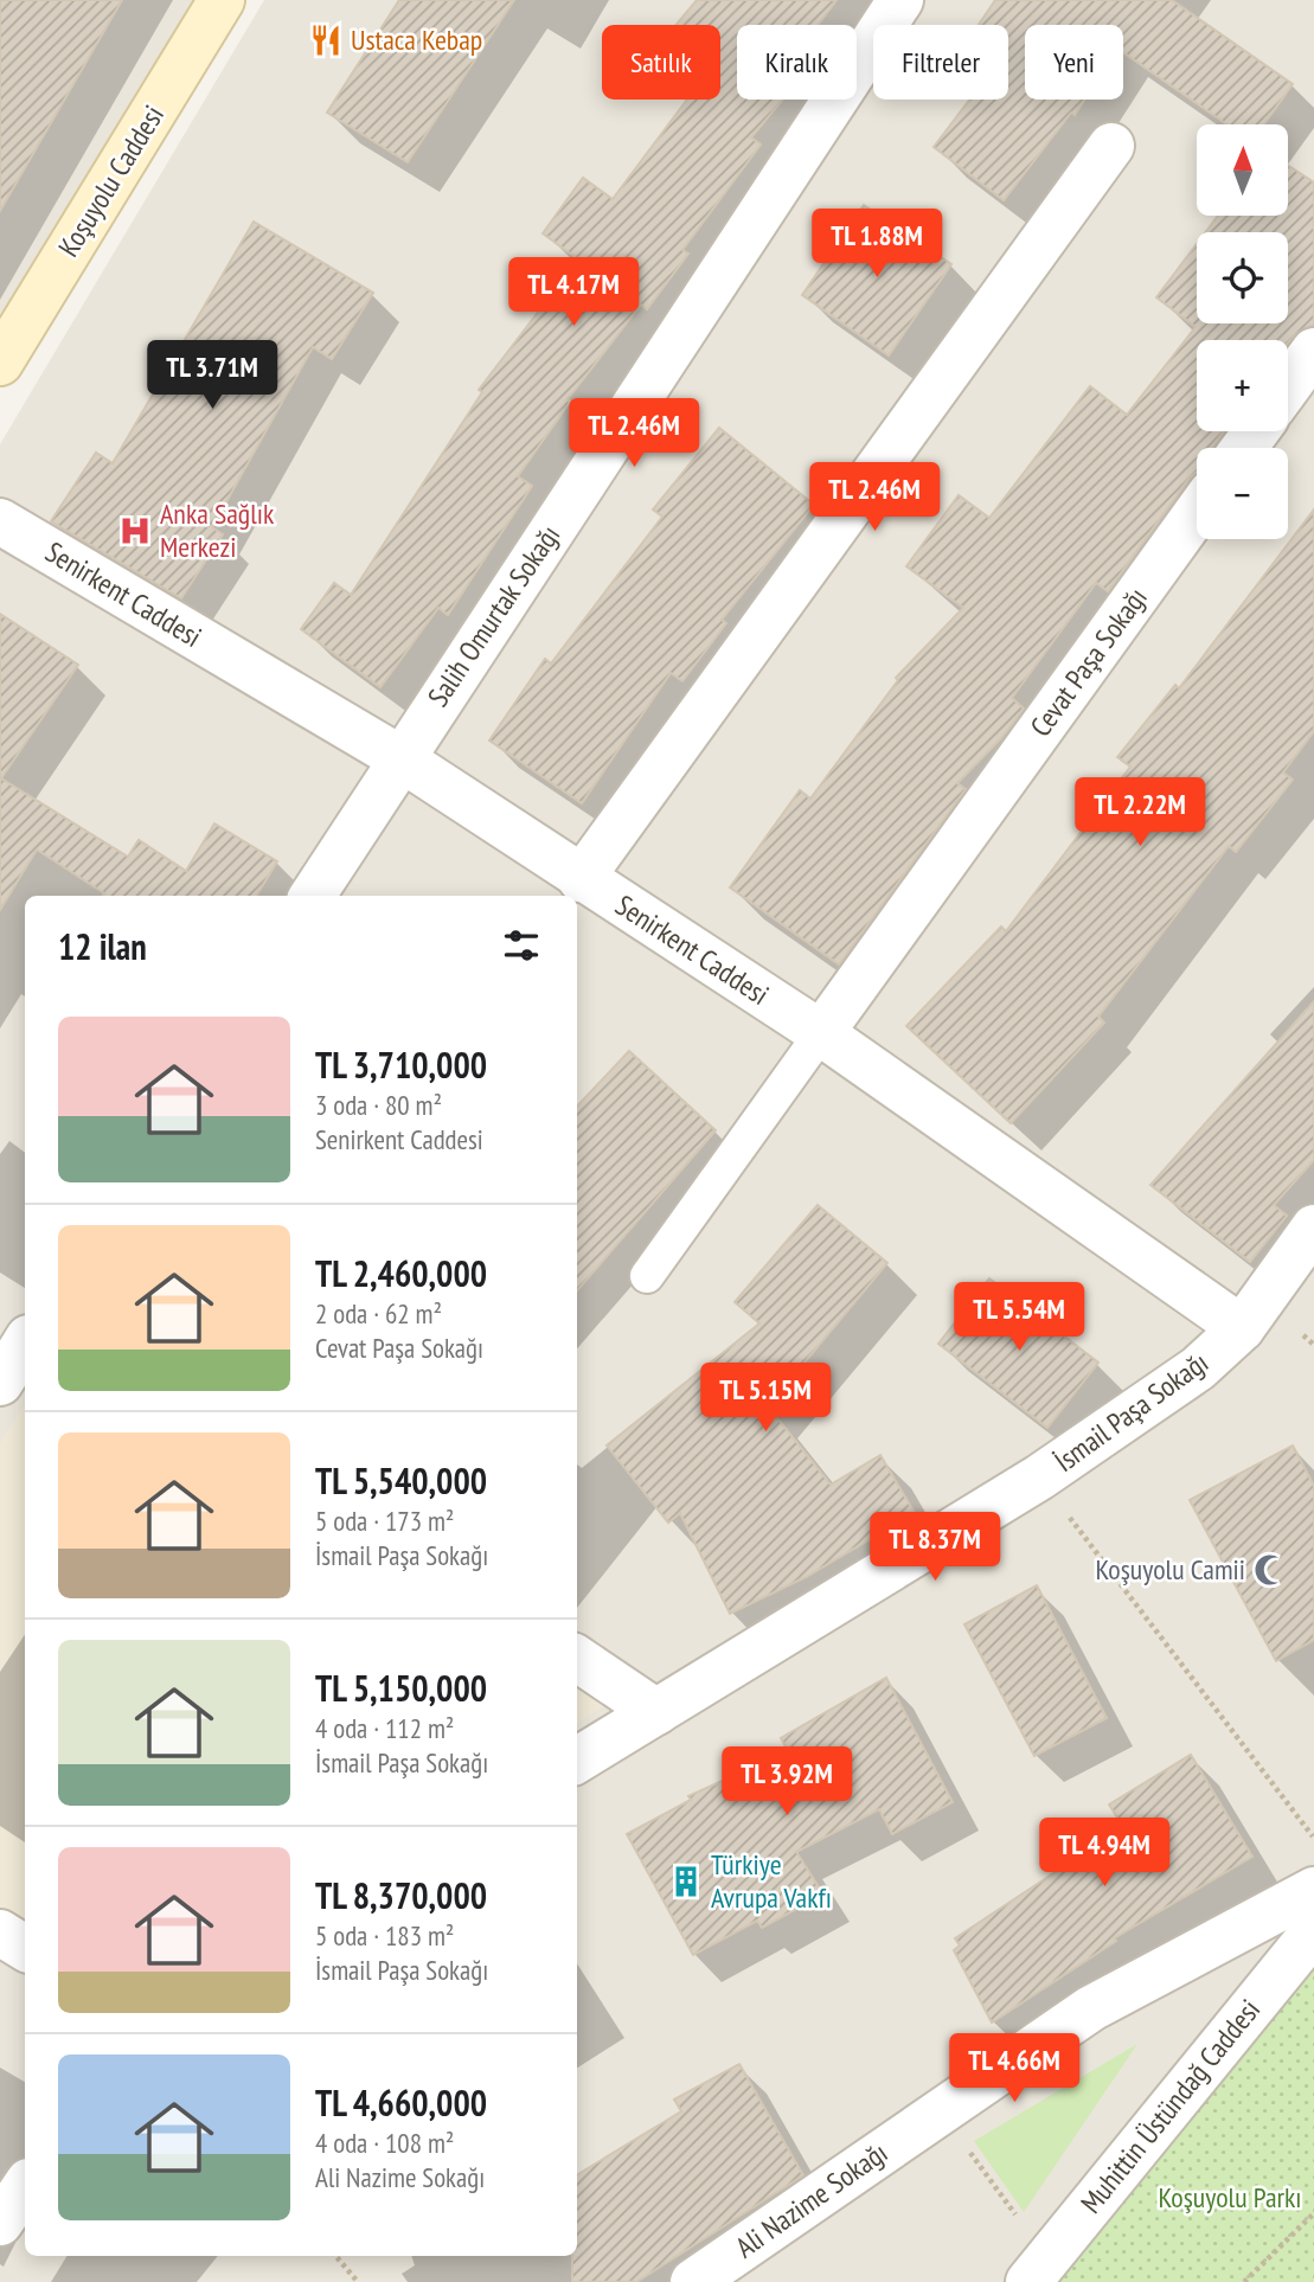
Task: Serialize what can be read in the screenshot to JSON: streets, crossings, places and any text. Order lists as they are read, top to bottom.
{
  "streets": {
    "main road": ["Koşuyolu Caddesi"],
    "street": [
      "Senirkent Caddesi",
      "Salih Omurtak Sokağı",
      "Cevat Paşa Sokağı",
      "İsmail Paşa Sokağı",
      "Muhittin Üstündağ Caddesi",
      "Ali Nazime Sokağı"
    ]
  },
  "crossings": [
    ["Senirkent Caddesi", "Salih Omurtak Sokağı"],
    ["Senirkent Caddesi", "Cevat Paşa Sokağı"],
    ["Senirkent Caddesi", "İsmail Paşa Sokağı"]
  ],
  "parks": ["Koşuyolu Parkı"],
  "places": {
    "restaurant": ["Ustaca Kebap"],
    "hospital": ["Anka Sağlık Merkezi"],
    "mosque": ["Koşuyolu Camii"],
    "building": ["Türkiye Avrupa Vakfı"]
  },
  "north": "top",
  "page": {
    "chip": [
      "Satılık",
      "Kiralık",
      "Filtreler",
      "Yeni"
    ],
    "map_buttons": ["+", "−"],
    "price": [
      "TL 1.88M",
      "TL 4.17M",
      "TL 3.71M",
      "TL 2.46M",
      "TL 2.46M",
      "TL 2.22M",
      "TL 5.54M",
      "TL 5.15M",
      "TL 8.37M",
      "TL 3.92M",
      "TL 4.94M",
      "TL 4.66M"
    ],
    "heading": "12 ilan",
    "list": [
      {
        "name": "TL 3,710,000",
        "note": "3 oda · 80 m² · Senirkent Caddesi"
      },
      {
        "name": "TL 2,460,000",
        "note": "2 oda · 62 m² · Cevat Paşa Sokağı"
      },
      {
        "name": "TL 5,540,000",
        "note": "5 oda · 173 m² · İsmail Paşa Sokağı"
      },
      {
        "name": "TL 5,150,000",
        "note": "4 oda · 112 m² · İsmail Paşa Sokağı"
      },
      {
        "name": "TL 8,370,000",
        "note": "5 oda · 183 m² · İsmail Paşa Sokağı"
      },
      {
        "name": "TL 4,660,000",
        "note": "4 oda · 108 m² · Ali Nazime Sokağı"
      }
    ]
  }
}
